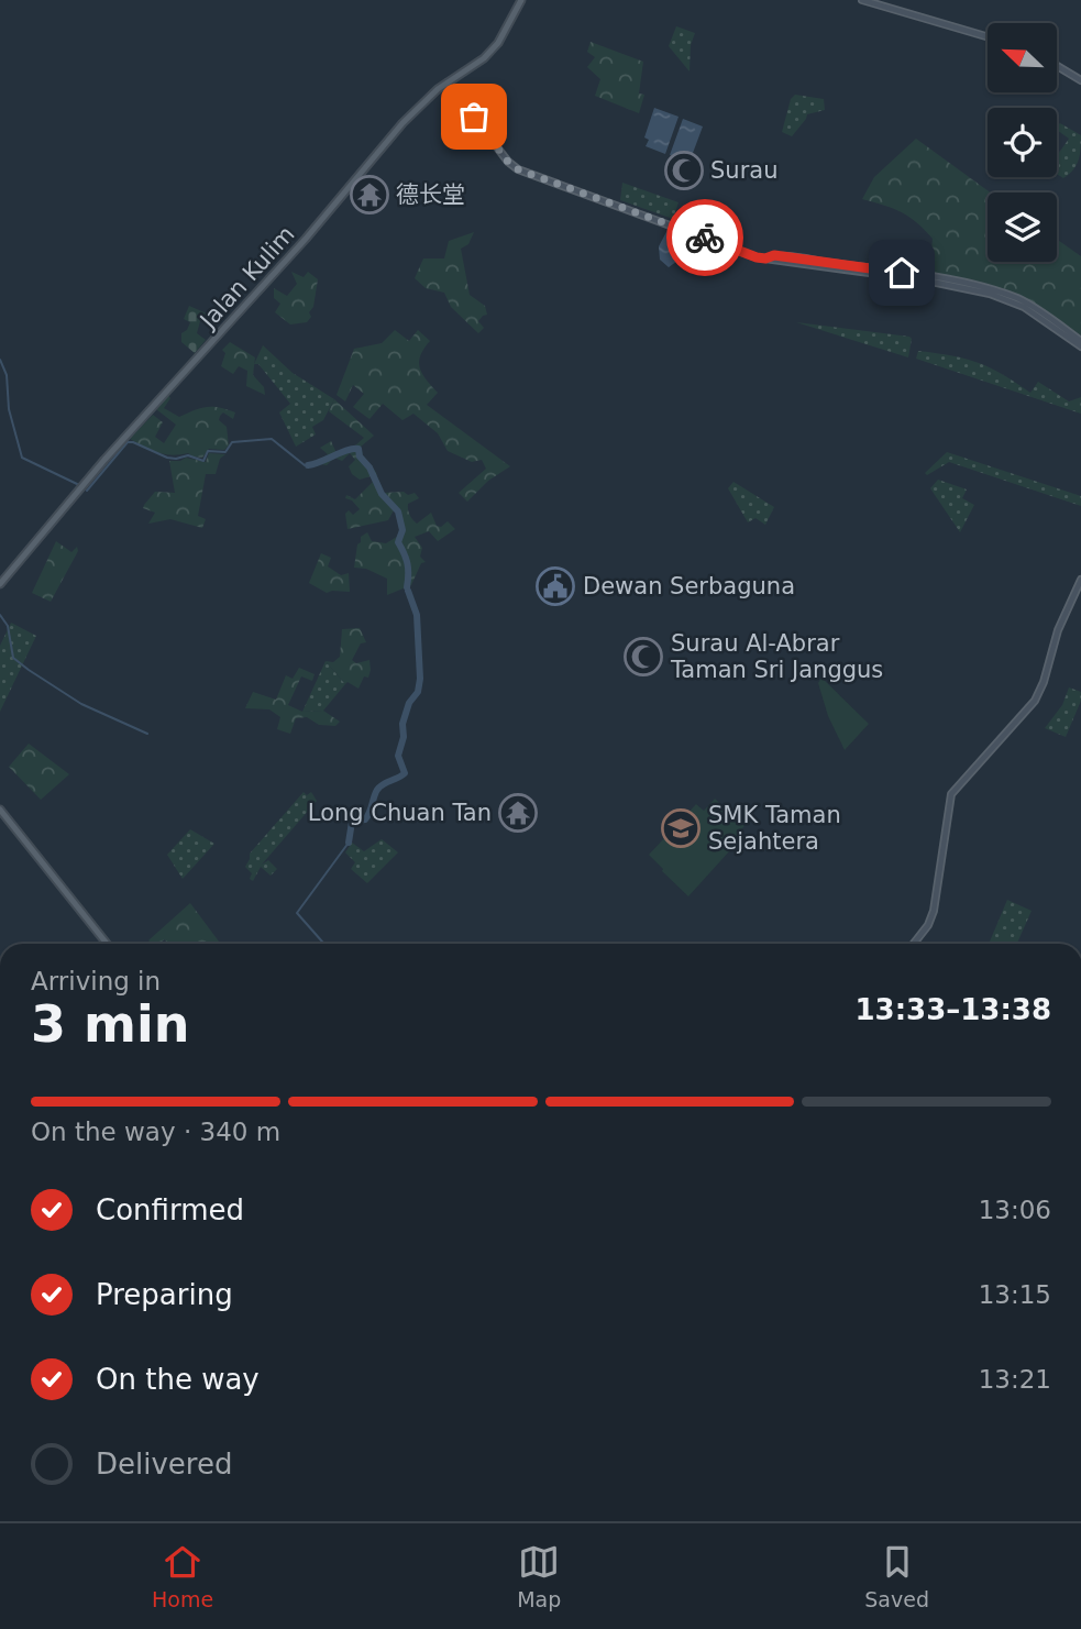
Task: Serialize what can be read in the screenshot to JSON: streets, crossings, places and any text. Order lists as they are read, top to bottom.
{
  "streets": {
    "main road": ["Jalan Kulim"]
  },
  "places": {
    "mosque": ["Surau", "Surau Al-Abrar Taman Sri Janggus"],
    "temple": ["德长堂", "Long Chuan Tan"],
    "public building": ["Dewan Serbaguna"],
    "school or university": ["SMK Taman Sejahtera"]
  },
  "north": "top left",
  "page": {
    "heading": ["3 min", "Arriving in", "13:33–13:38"],
    "bar": "On the way · 340 m",
    "list": [
      ["Confirmed", "13:06"],
      ["Preparing", "13:15"],
      ["On the way", "13:21"],
      "Delivered"
    ],
    "tabs": ["Home", "Map", "Saved"]
  }
}
